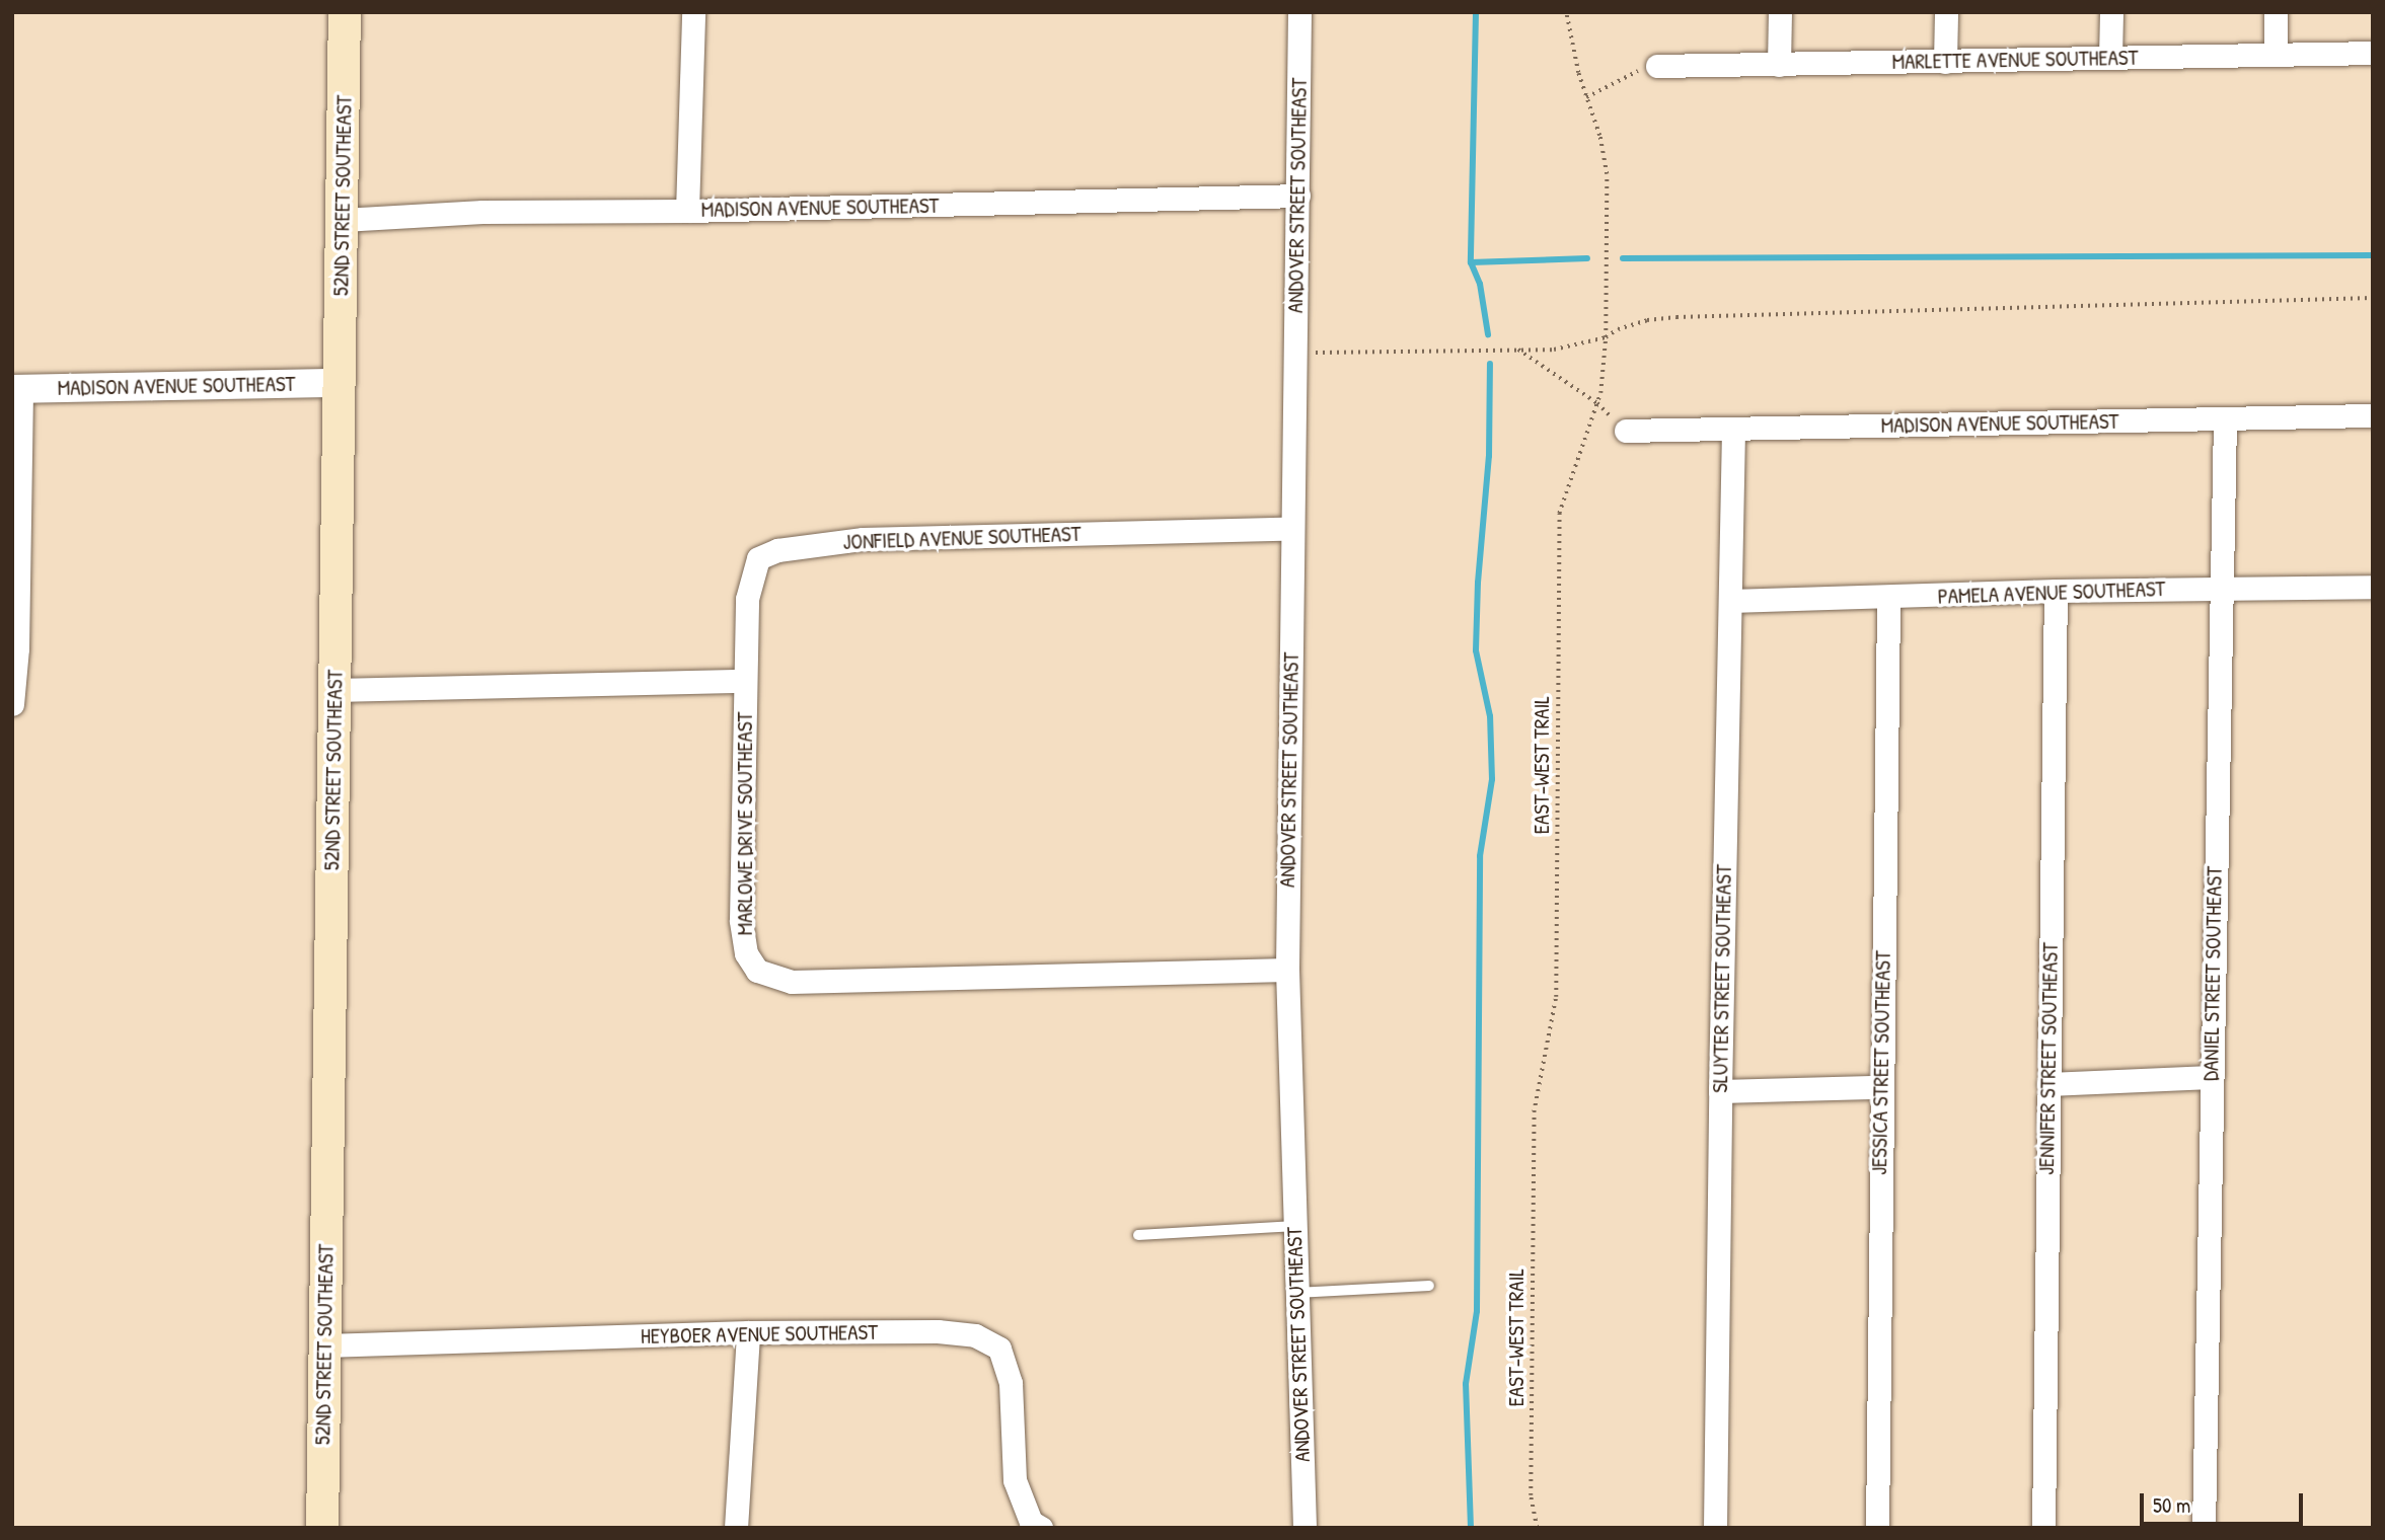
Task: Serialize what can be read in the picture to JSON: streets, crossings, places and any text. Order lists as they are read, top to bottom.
{
  "streets": {
    "main road": ["52ND STREET SOUTHEAST"],
    "street": [
      "MARLETTE AVENUE SOUTHEAST",
      "ANDOVER STREET SOUTHEAST",
      "MADISON AVENUE SOUTHEAST",
      "JONFIELD AVENUE SOUTHEAST",
      "PAMELA AVENUE SOUTHEAST",
      "MARLOWE DRIVE SOUTHEAST",
      "DANIEL STREET SOUTHEAST",
      "SLUYTER STREET SOUTHEAST",
      "JENNIFER STREET SOUTHEAST",
      "JESSICA STREET SOUTHEAST",
      "HEYBOER AVENUE SOUTHEAST"
    ],
    "path": ["EAST-WEST TRAIL"]
  },
  "crossings": [
    ["52ND STREET SOUTHEAST", "MADISON AVENUE SOUTHEAST"],
    ["52ND STREET SOUTHEAST", "MARLOWE DRIVE SOUTHEAST"],
    ["52ND STREET SOUTHEAST", "HEYBOER AVENUE SOUTHEAST"],
    ["ANDOVER STREET SOUTHEAST", "MADISON AVENUE SOUTHEAST"],
    ["ANDOVER STREET SOUTHEAST", "JONFIELD AVENUE SOUTHEAST"],
    ["ANDOVER STREET SOUTHEAST", "MARLOWE DRIVE SOUTHEAST"],
    ["MADISON AVENUE SOUTHEAST", "DANIEL STREET SOUTHEAST"],
    ["MADISON AVENUE SOUTHEAST", "SLUYTER STREET SOUTHEAST"],
    ["JONFIELD AVENUE SOUTHEAST", "MARLOWE DRIVE SOUTHEAST"],
    ["PAMELA AVENUE SOUTHEAST", "DANIEL STREET SOUTHEAST"],
    ["PAMELA AVENUE SOUTHEAST", "SLUYTER STREET SOUTHEAST"],
    ["PAMELA AVENUE SOUTHEAST", "JENNIFER STREET SOUTHEAST"],
    ["PAMELA AVENUE SOUTHEAST", "JESSICA STREET SOUTHEAST"]
  ],
  "scale_bar": "50 m"
}
